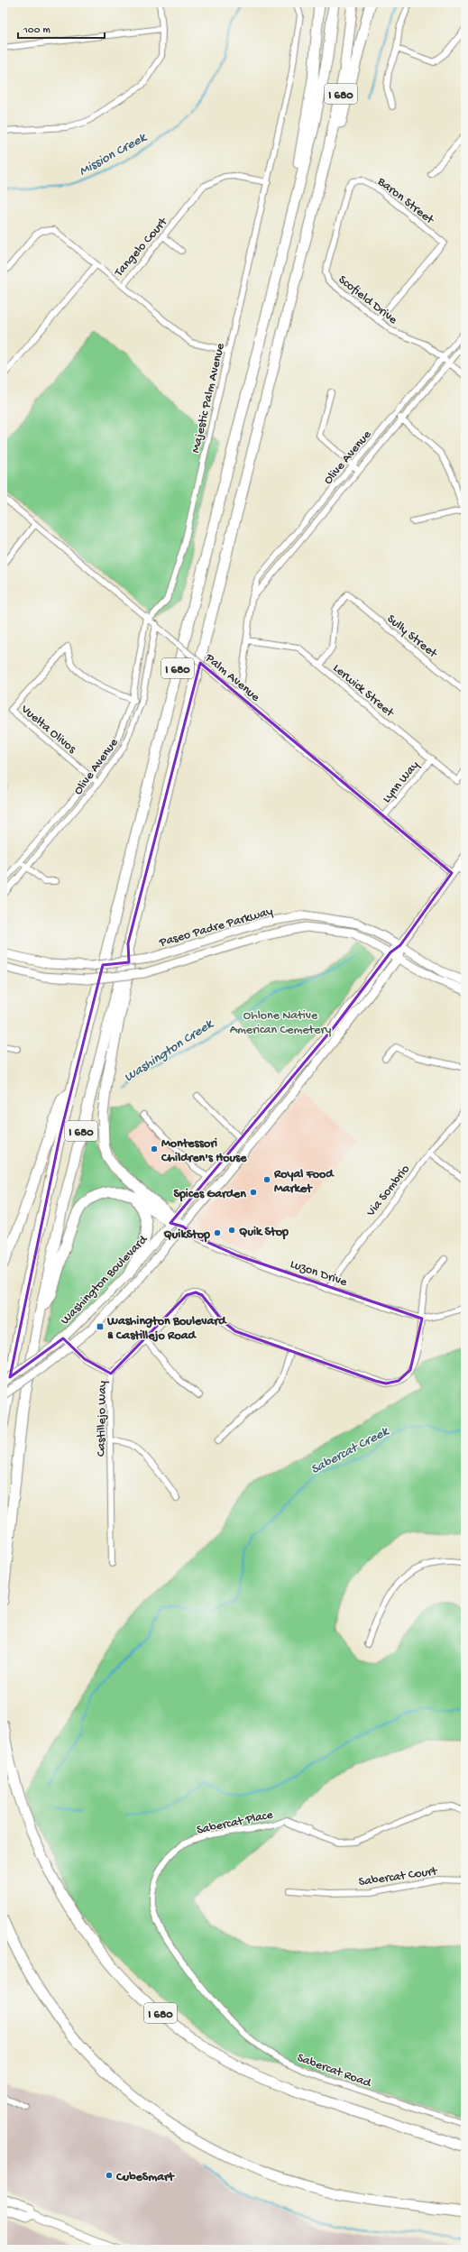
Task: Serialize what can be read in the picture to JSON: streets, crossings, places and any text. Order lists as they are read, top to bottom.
{
  "streets": {
    "highway": ["I 680"],
    "main road": ["Paseo Padre Parkway", "Washington Boulevard"],
    "street": [
      "Baron Street",
      "Tangelo Court",
      "Scofield Drive",
      "Majestic Palm Avenue",
      "Olive Avenue",
      "Sully Street",
      "Palm Avenue",
      "Lerwick Street",
      "Vuelta Olivos",
      "Lynn Way",
      "Via Sombrio",
      "Luzon Drive",
      "Castillejo Way",
      "Sabercat Place",
      "Sabercat Court",
      "Sabercat Road"
    ]
  },
  "crossings": [
    ["Baron Street", "Scofield Drive"],
    ["Tangelo Court", "Majestic Palm Avenue"],
    ["Scofield Drive", "Olive Avenue"],
    ["Majestic Palm Avenue", "Olive Avenue"],
    ["Majestic Palm Avenue", "Palm Avenue"],
    ["Olive Avenue", "Palm Avenue"],
    ["Olive Avenue", "Lerwick Street"],
    ["Olive Avenue", "Vuelta Olivos"],
    ["Sully Street", "Lerwick Street"],
    ["Palm Avenue", "Lynn Way"],
    ["Palm Avenue", "Washington Boulevard"],
    ["Lerwick Street", "Lynn Way"],
    ["Paseo Padre Parkway", "Washington Boulevard"],
    ["Via Sombrio", "Luzon Drive"],
    ["Luzon Drive", "Washington Boulevard"],
    ["Luzon Drive", "Castillejo Way"],
    ["Sabercat Place", "Sabercat Road"]
  ],
  "water": ["Mission Creek", "Washington Creek", "Sabercat Creek"],
  "parks": ["Ohlone Native American Cemetery"],
  "places": {
    "other": [
      "Montessori Children's House",
      "Royal Food Market",
      "Spices Garden",
      "Quik Stop",
      "QuikStop",
      "CubeSmart"
    ],
    "transit": ["Washington Boulevard & Castillejo Road"]
  },
  "scale_bar": "100 m"
}
